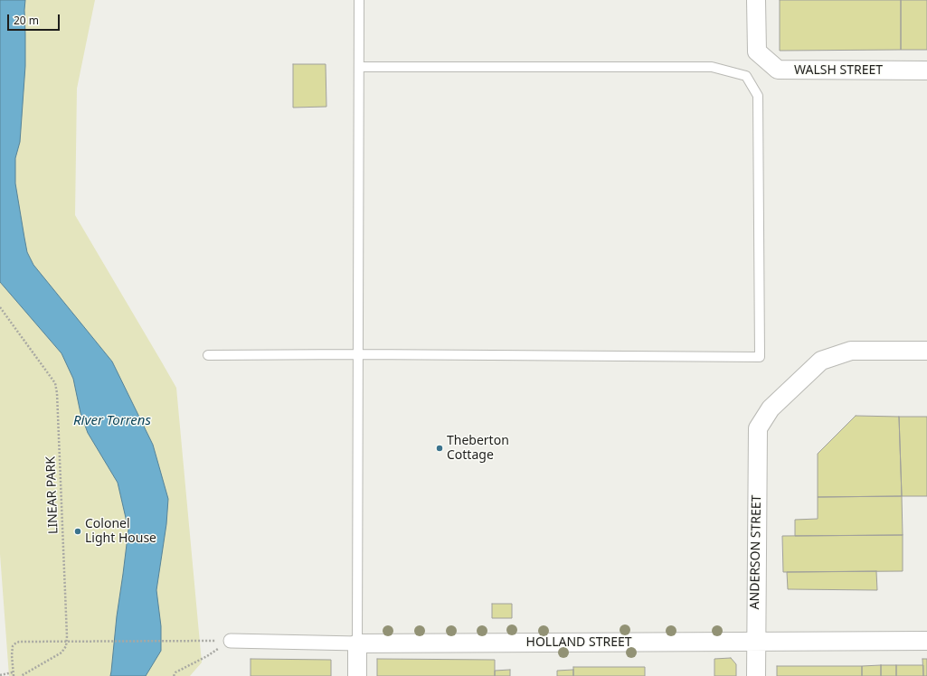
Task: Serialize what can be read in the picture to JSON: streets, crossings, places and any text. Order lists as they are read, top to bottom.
{
  "streets": {
    "street": ["WALSH STREET", "ANDERSON STREET", "HOLLAND STREET"],
    "path": ["LINEAR PARK"]
  },
  "crossings": [
    ["ANDERSON STREET", "HOLLAND STREET"]
  ],
  "water": ["River Torrens"],
  "places": ["Theberton Cottage", "Colonel Light House"],
  "scale_bar": "20 m"
}
